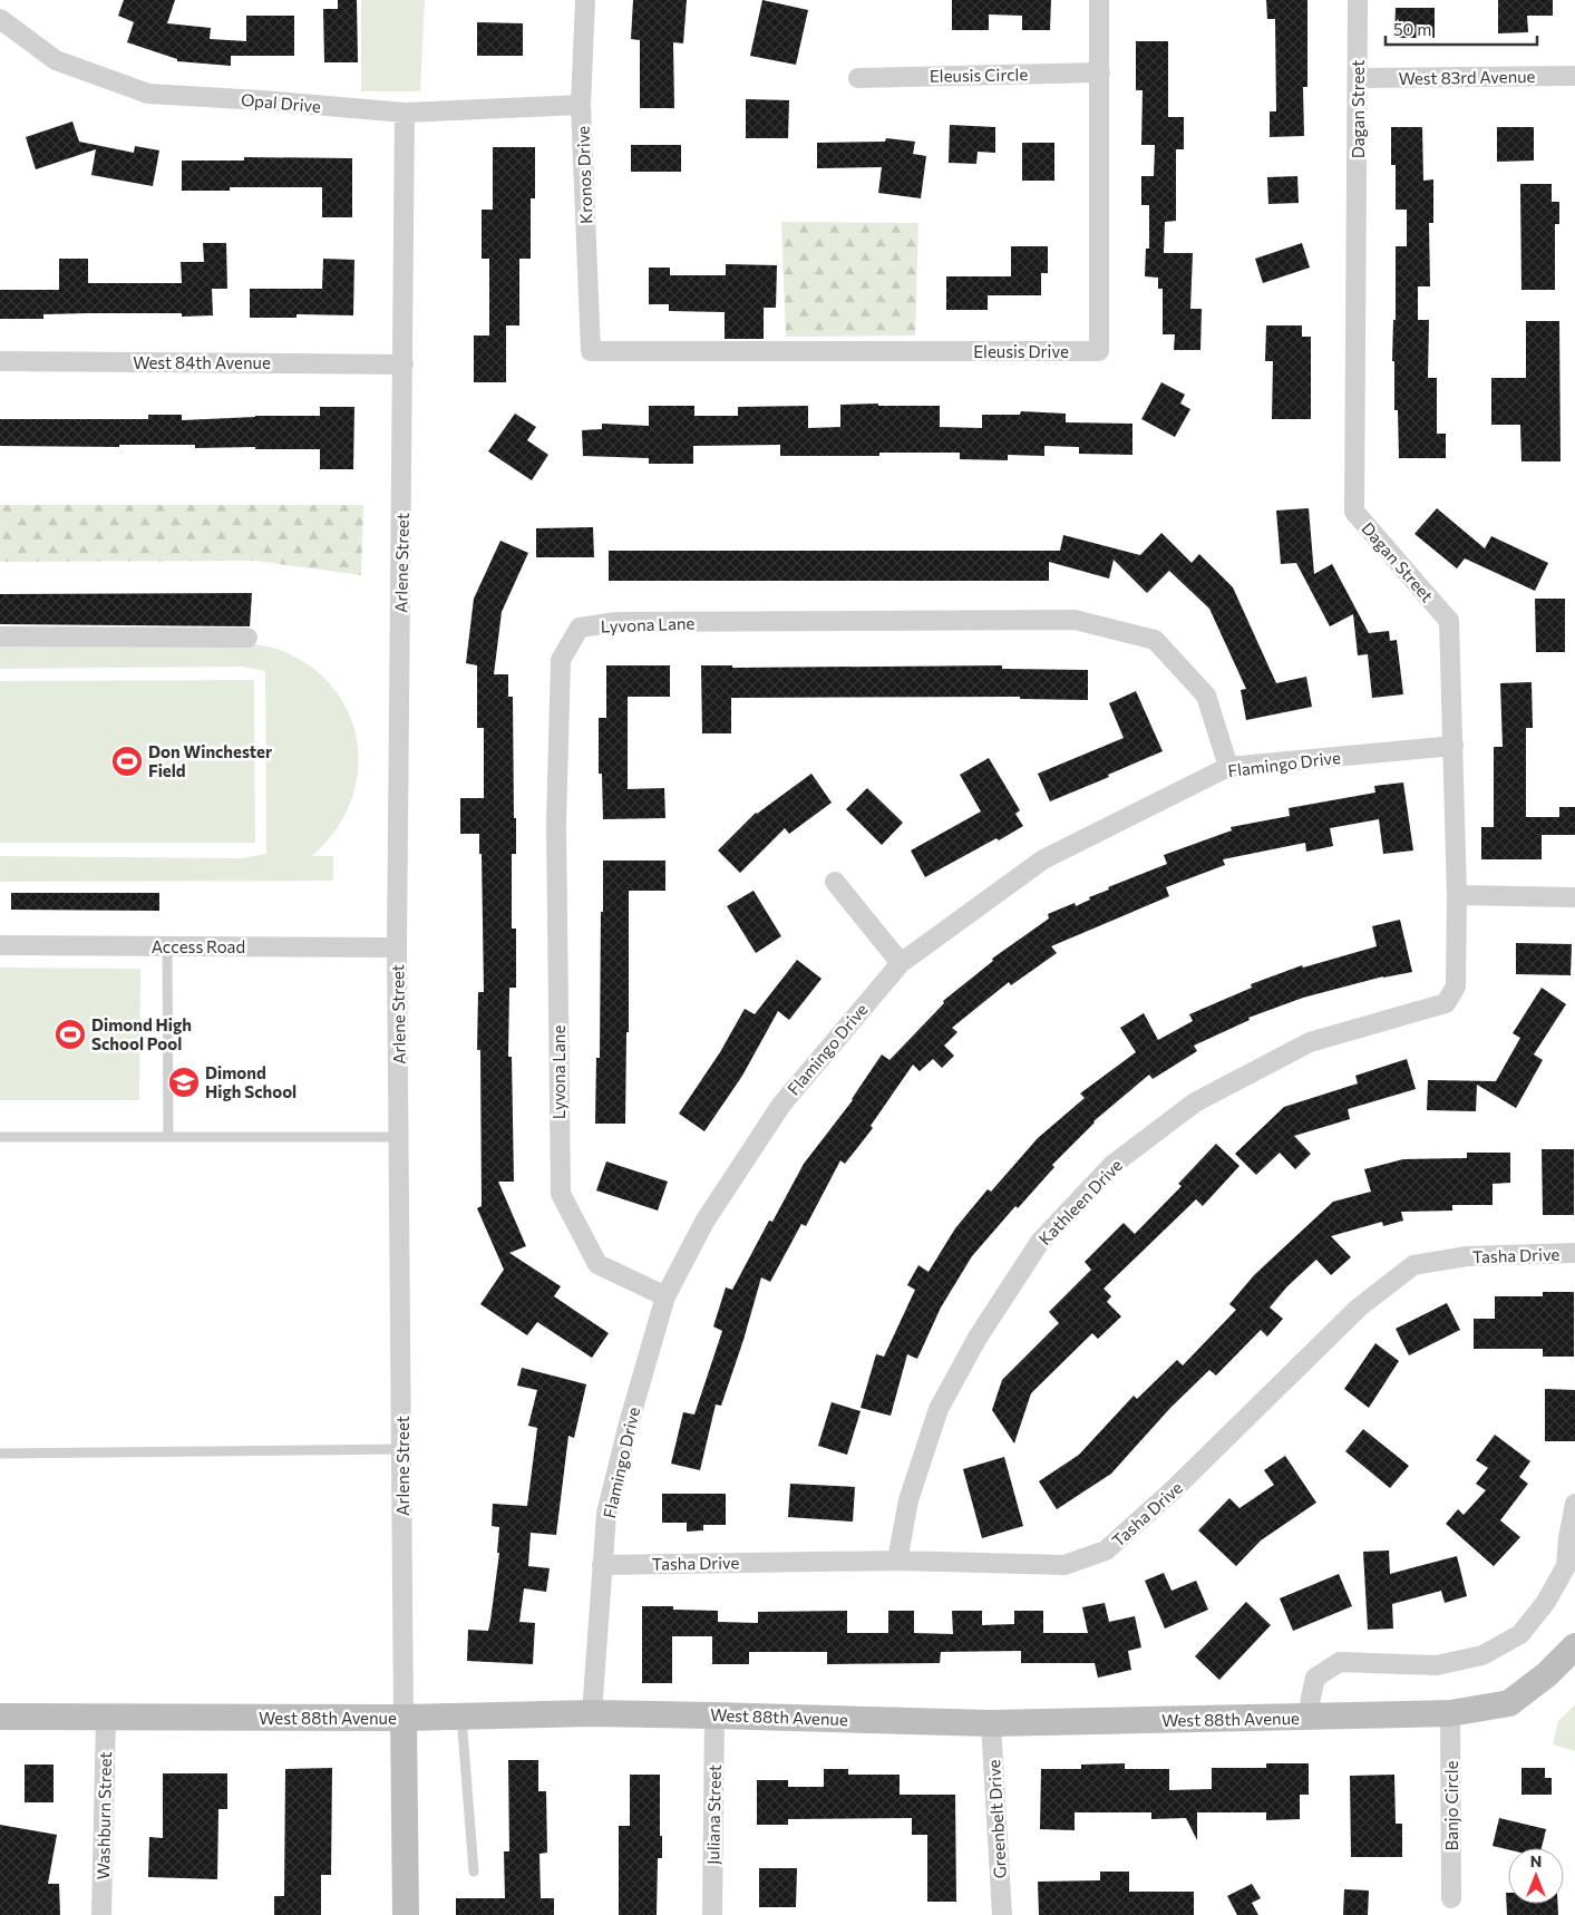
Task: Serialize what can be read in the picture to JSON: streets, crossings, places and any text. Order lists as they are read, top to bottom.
{
  "streets": {
    "street": [
      "Eleusis Circle",
      "West 83rd Avenue",
      "Opal Drive",
      "Dagan Street",
      "Kronos Drive",
      "Eleusis Drive",
      "West 84th Avenue",
      "Arlene Street",
      "Lyvona Lane",
      "Flamingo Drive",
      "Access Road",
      "Kathleen Drive",
      "Tasha Drive",
      "West 88th Avenue",
      "Banjo Circle",
      "Juliana Street",
      "Washburn Street",
      "Greenbelt Drive"
    ]
  },
  "crossings": [
    ["Eleusis Circle", "Eleusis Drive"],
    ["West 83rd Avenue", "Dagan Street"],
    ["Opal Drive", "Kronos Drive"],
    ["Opal Drive", "Arlene Street"],
    ["Dagan Street", "Flamingo Drive"],
    ["Dagan Street", "Kathleen Drive"],
    ["Kronos Drive", "Eleusis Drive"],
    ["West 84th Avenue", "Arlene Street"],
    ["Arlene Street", "Access Road"],
    ["Arlene Street", "West 88th Avenue"],
    ["Lyvona Lane", "Flamingo Drive"],
    ["Flamingo Drive", "Tasha Drive"],
    ["Flamingo Drive", "West 88th Avenue"],
    ["Kathleen Drive", "Tasha Drive"],
    ["West 88th Avenue", "Banjo Circle"],
    ["West 88th Avenue", "Juliana Street"],
    ["West 88th Avenue", "Washburn Street"],
    ["West 88th Avenue", "Greenbelt Drive"]
  ],
  "places": {
    "sports": ["Don Winchester Field", "Dimond High School Pool"],
    "school or university": ["Dimond High School"]
  },
  "scale_bar": "50 m",
  "north": "top"
}
